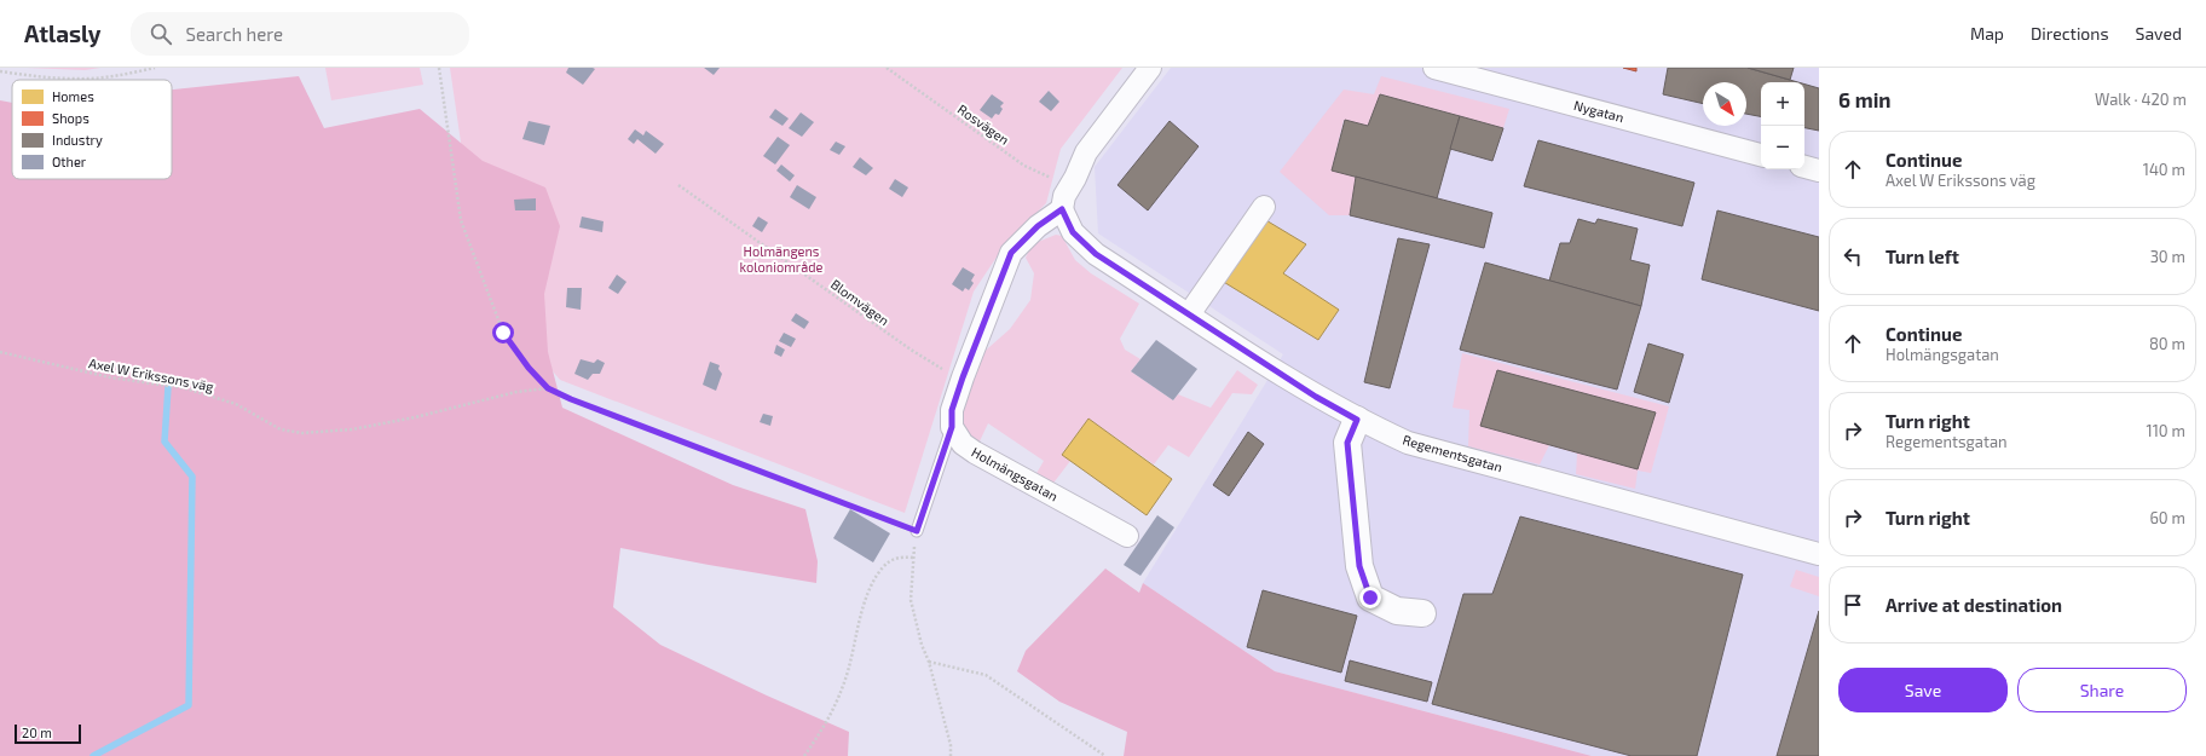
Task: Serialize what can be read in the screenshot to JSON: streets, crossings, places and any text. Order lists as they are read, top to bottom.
{
  "streets": {
    "street": ["Nygatan", "Regementsgatan", "Holmängsgatan"],
    "path": ["Rosvägen", "Blomvägen", "Axel W Erikssons väg"]
  },
  "parks": ["Holmängens koloniområde"],
  "legend": [
    "Homes",
    "Shops",
    "Industry",
    "Other"
  ],
  "scale_bar": "20 m",
  "north": "bottom right",
  "page": {
    "header": "Atlasly",
    "search": "Search here",
    "nav": ["Map", "Directions", "Saved"],
    "heading": ["6 min", "Walk · 420 m"],
    "map_buttons": ["+", "−"],
    "list": [
      ["Continue", "Axel W Erikssons väg", "140 m"],
      ["Turn left", "30 m"],
      ["Continue", "Holmängsgatan", "80 m"],
      ["Turn right", "Regementsgatan", "110 m"],
      ["Turn right", "60 m"],
      "Arrive at destination"
    ],
    "buttons": ["Save", "Share"],
    "scale": "20 m"
  }
}
